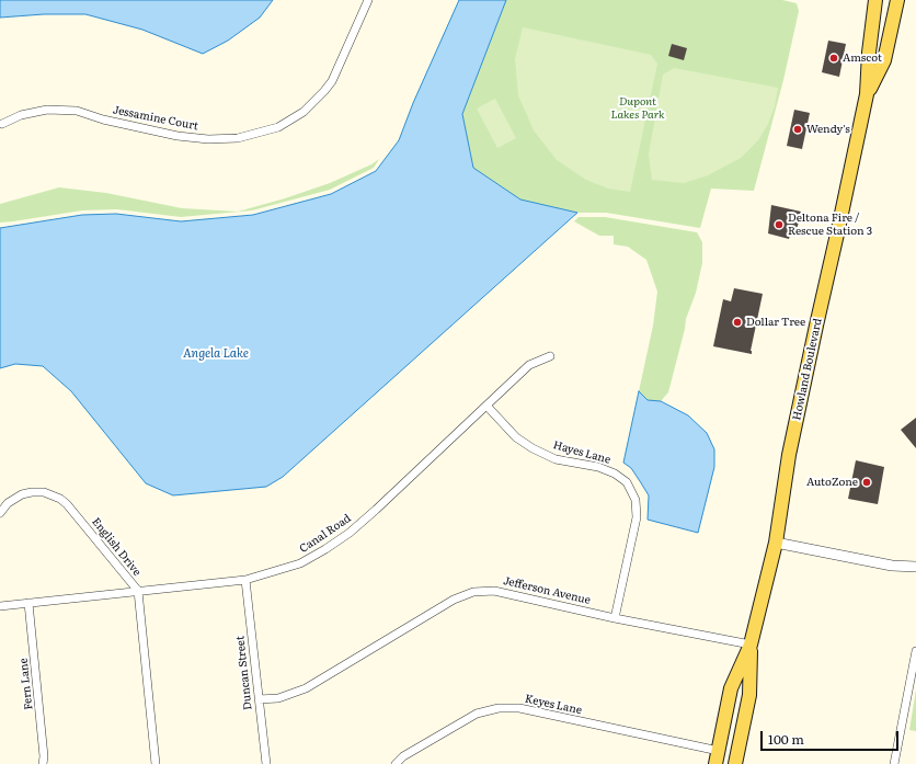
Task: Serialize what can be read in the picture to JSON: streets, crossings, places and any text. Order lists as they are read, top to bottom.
{
  "streets": {
    "main road": ["Howland Boulevard"],
    "street": [
      "Jessamine Court",
      "Hayes Lane",
      "Canal Road",
      "English Drive",
      "Jefferson Avenue",
      "Duncan Street",
      "Fern Lane",
      "Keyes Lane"
    ]
  },
  "crossings": [
    ["Howland Boulevard", "Jefferson Avenue"],
    ["Howland Boulevard", "Keyes Lane"],
    ["Hayes Lane", "Canal Road"],
    ["Hayes Lane", "Jefferson Avenue"],
    ["Canal Road", "English Drive"],
    ["Canal Road", "Duncan Street"],
    ["Canal Road", "Fern Lane"],
    ["Jefferson Avenue", "Duncan Street"]
  ],
  "water": ["Angela Lake"],
  "parks": ["Dupont Lakes Park"],
  "places": [
    "Amscot",
    "Wendy's",
    "Deltona Fire / Rescue Station 3",
    "Dollar Tree",
    "AutoZone"
  ],
  "scale_bar": "100 m"
}
